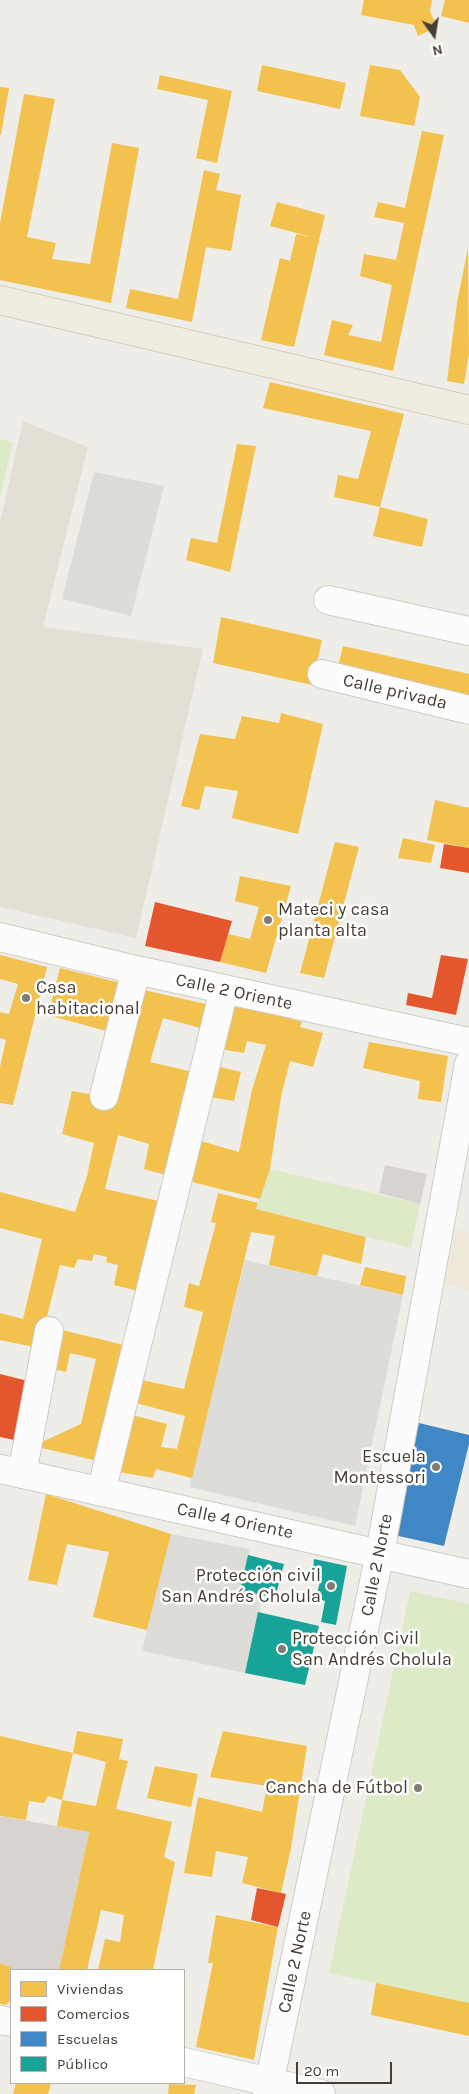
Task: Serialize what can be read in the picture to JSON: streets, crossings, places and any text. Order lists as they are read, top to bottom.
{
  "streets": {
    "street": [
      "Calle privada",
      "Calle 2 Oriente",
      "Calle 4 Oriente",
      "Calle 2 Norte"
    ]
  },
  "crossings": [
    ["Calle 4 Oriente", "Calle 2 Norte"]
  ],
  "places": [
    "Mateci y casa planta alta",
    "Casa habitacional",
    "Escuela Montessori",
    "Protección civil San Andrés Cholula",
    "Protección Civil San Andrés Cholula",
    "Cancha de Fútbol"
  ],
  "legend": [
    "Viviendas",
    "Comercios",
    "Escuelas",
    "Público"
  ],
  "scale_bar": "20 m",
  "north": "bottom"
}
